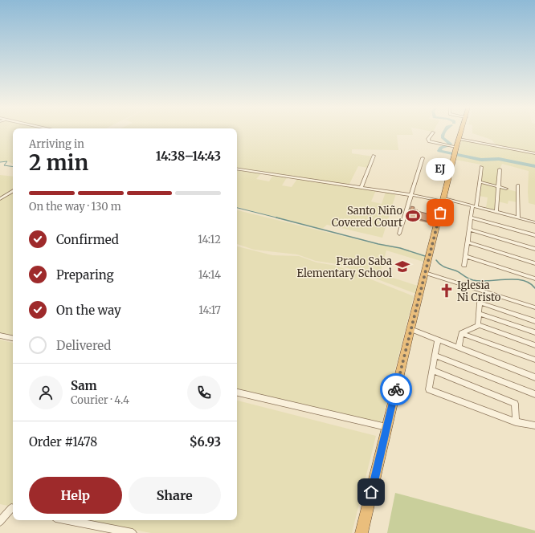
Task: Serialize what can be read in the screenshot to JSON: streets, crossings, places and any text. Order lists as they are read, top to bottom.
{
  "places": {
    "other": ["EJ"],
    "sports": ["Santo Niño Covered Court"],
    "school or university": ["Prado Saba Elementary School"],
    "church": ["Iglesia Ni Cristo"]
  },
  "page": {
    "heading": ["2 min", "Arriving in", "14:38–14:43"],
    "panel": [
      "Sam",
      "Courier · 4.4",
      "Order #1478",
      "$6.93"
    ],
    "bubble": "EJ",
    "bar": "On the way · 130 m",
    "list": [
      ["Confirmed", "14:12"],
      ["Preparing", "14:14"],
      ["On the way", "14:17"],
      "Delivered"
    ],
    "buttons": ["Help", "Share"]
  }
}
